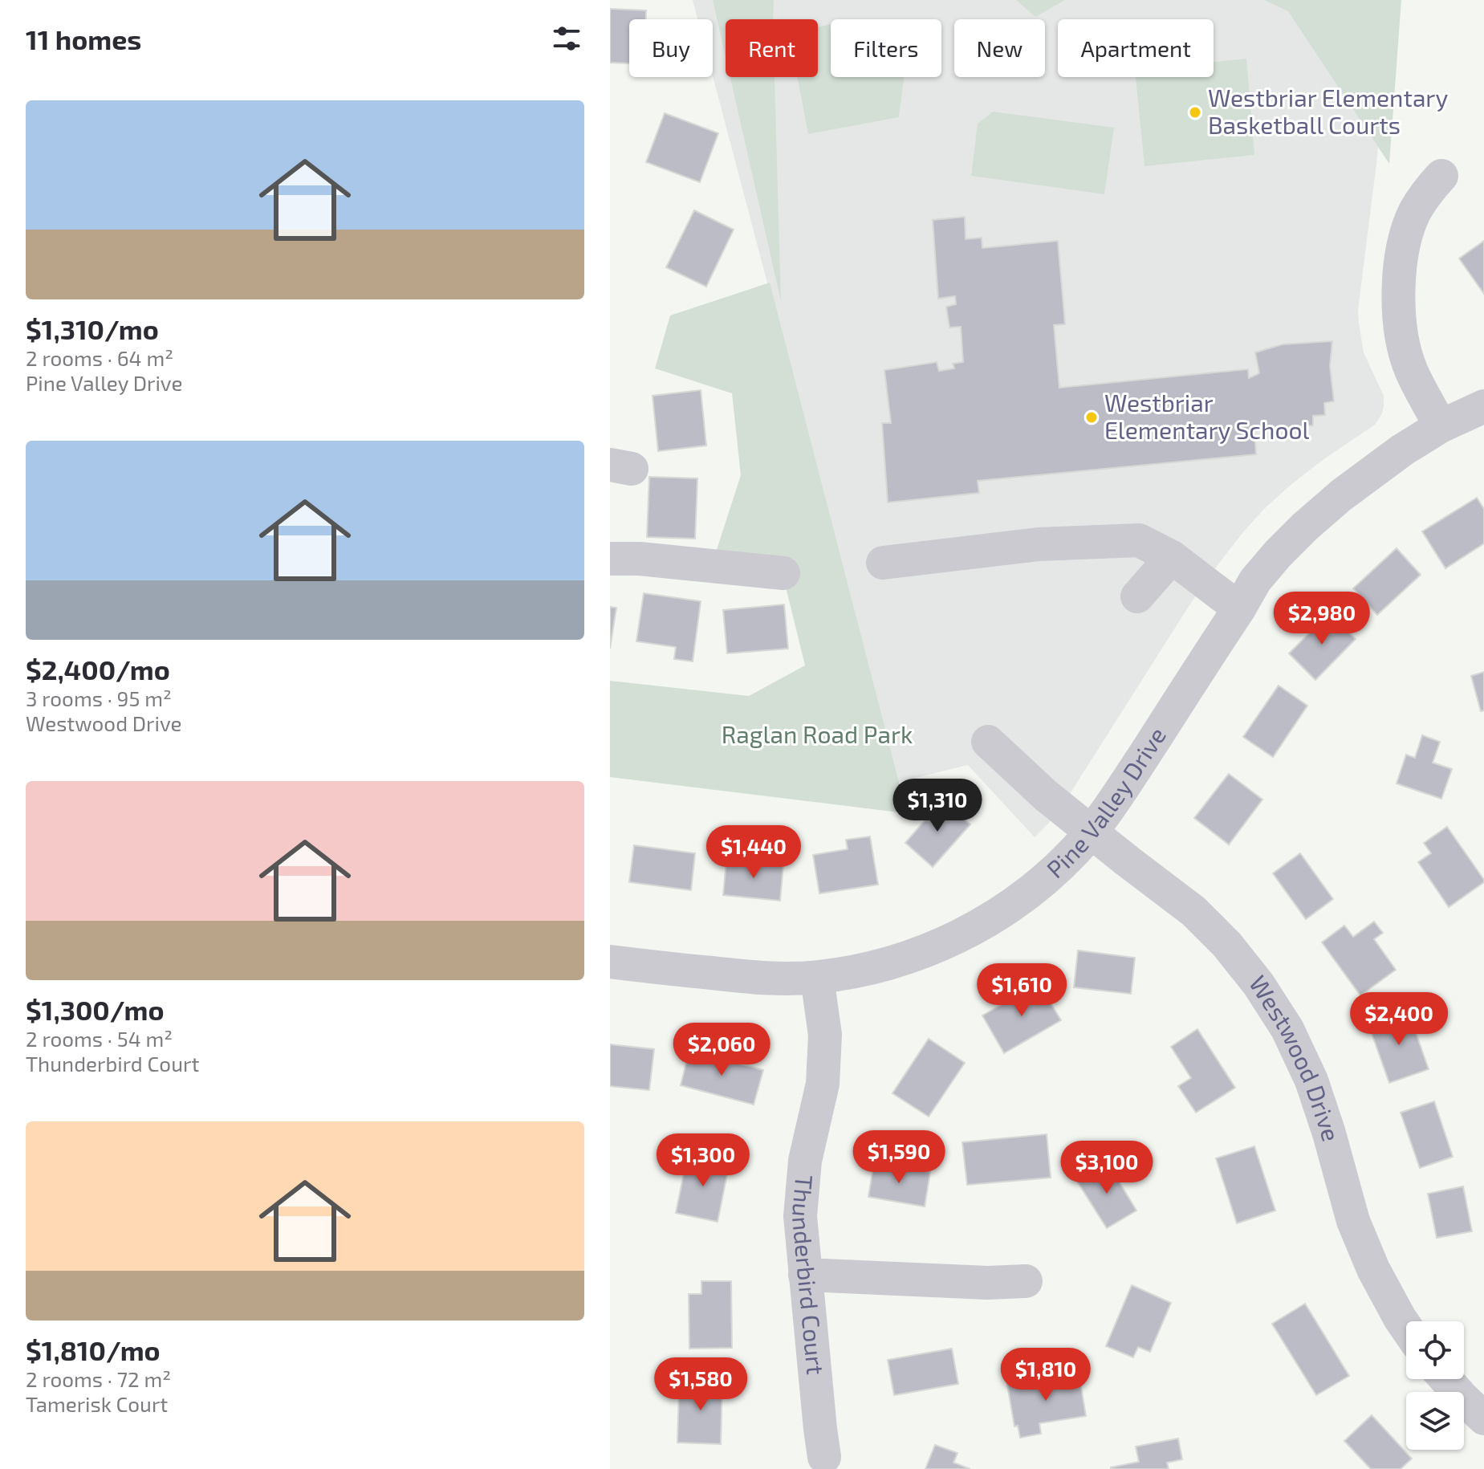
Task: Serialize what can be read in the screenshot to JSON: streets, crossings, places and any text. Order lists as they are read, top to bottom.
{
  "streets": {
    "street": ["Pine Valley Drive", "Westwood Drive", "Thunderbird Court"]
  },
  "crossings": [
    ["Pine Valley Drive", "Westwood Drive"],
    ["Pine Valley Drive", "Thunderbird Court"]
  ],
  "parks": ["Raglan Road Park"],
  "places": ["Westbriar Elementary Basketball Courts", "Westbriar Elementary School"],
  "page": {
    "heading": "11 homes",
    "chip": [
      "Buy",
      "Rent",
      "Filters",
      "New",
      "Apartment"
    ],
    "list": [
      {
        "name": "$1,310/mo",
        "note": "2 rooms · 64 m² · Pine Valley Drive"
      },
      {
        "name": "$2,400/mo",
        "note": "3 rooms · 95 m² · Westwood Drive"
      },
      {
        "name": "$1,300/mo",
        "note": "2 rooms · 54 m² · Thunderbird Court"
      },
      {
        "name": "$1,810/mo",
        "note": "2 rooms · 72 m² · Tamerisk Court"
      }
    ],
    "price": [
      "$2,980",
      "$1,310",
      "$1,440",
      "$1,610",
      "$2,400",
      "$2,060",
      "$1,590",
      "$1,300",
      "$3,100",
      "$1,810",
      "$1,580"
    ]
  }
}
